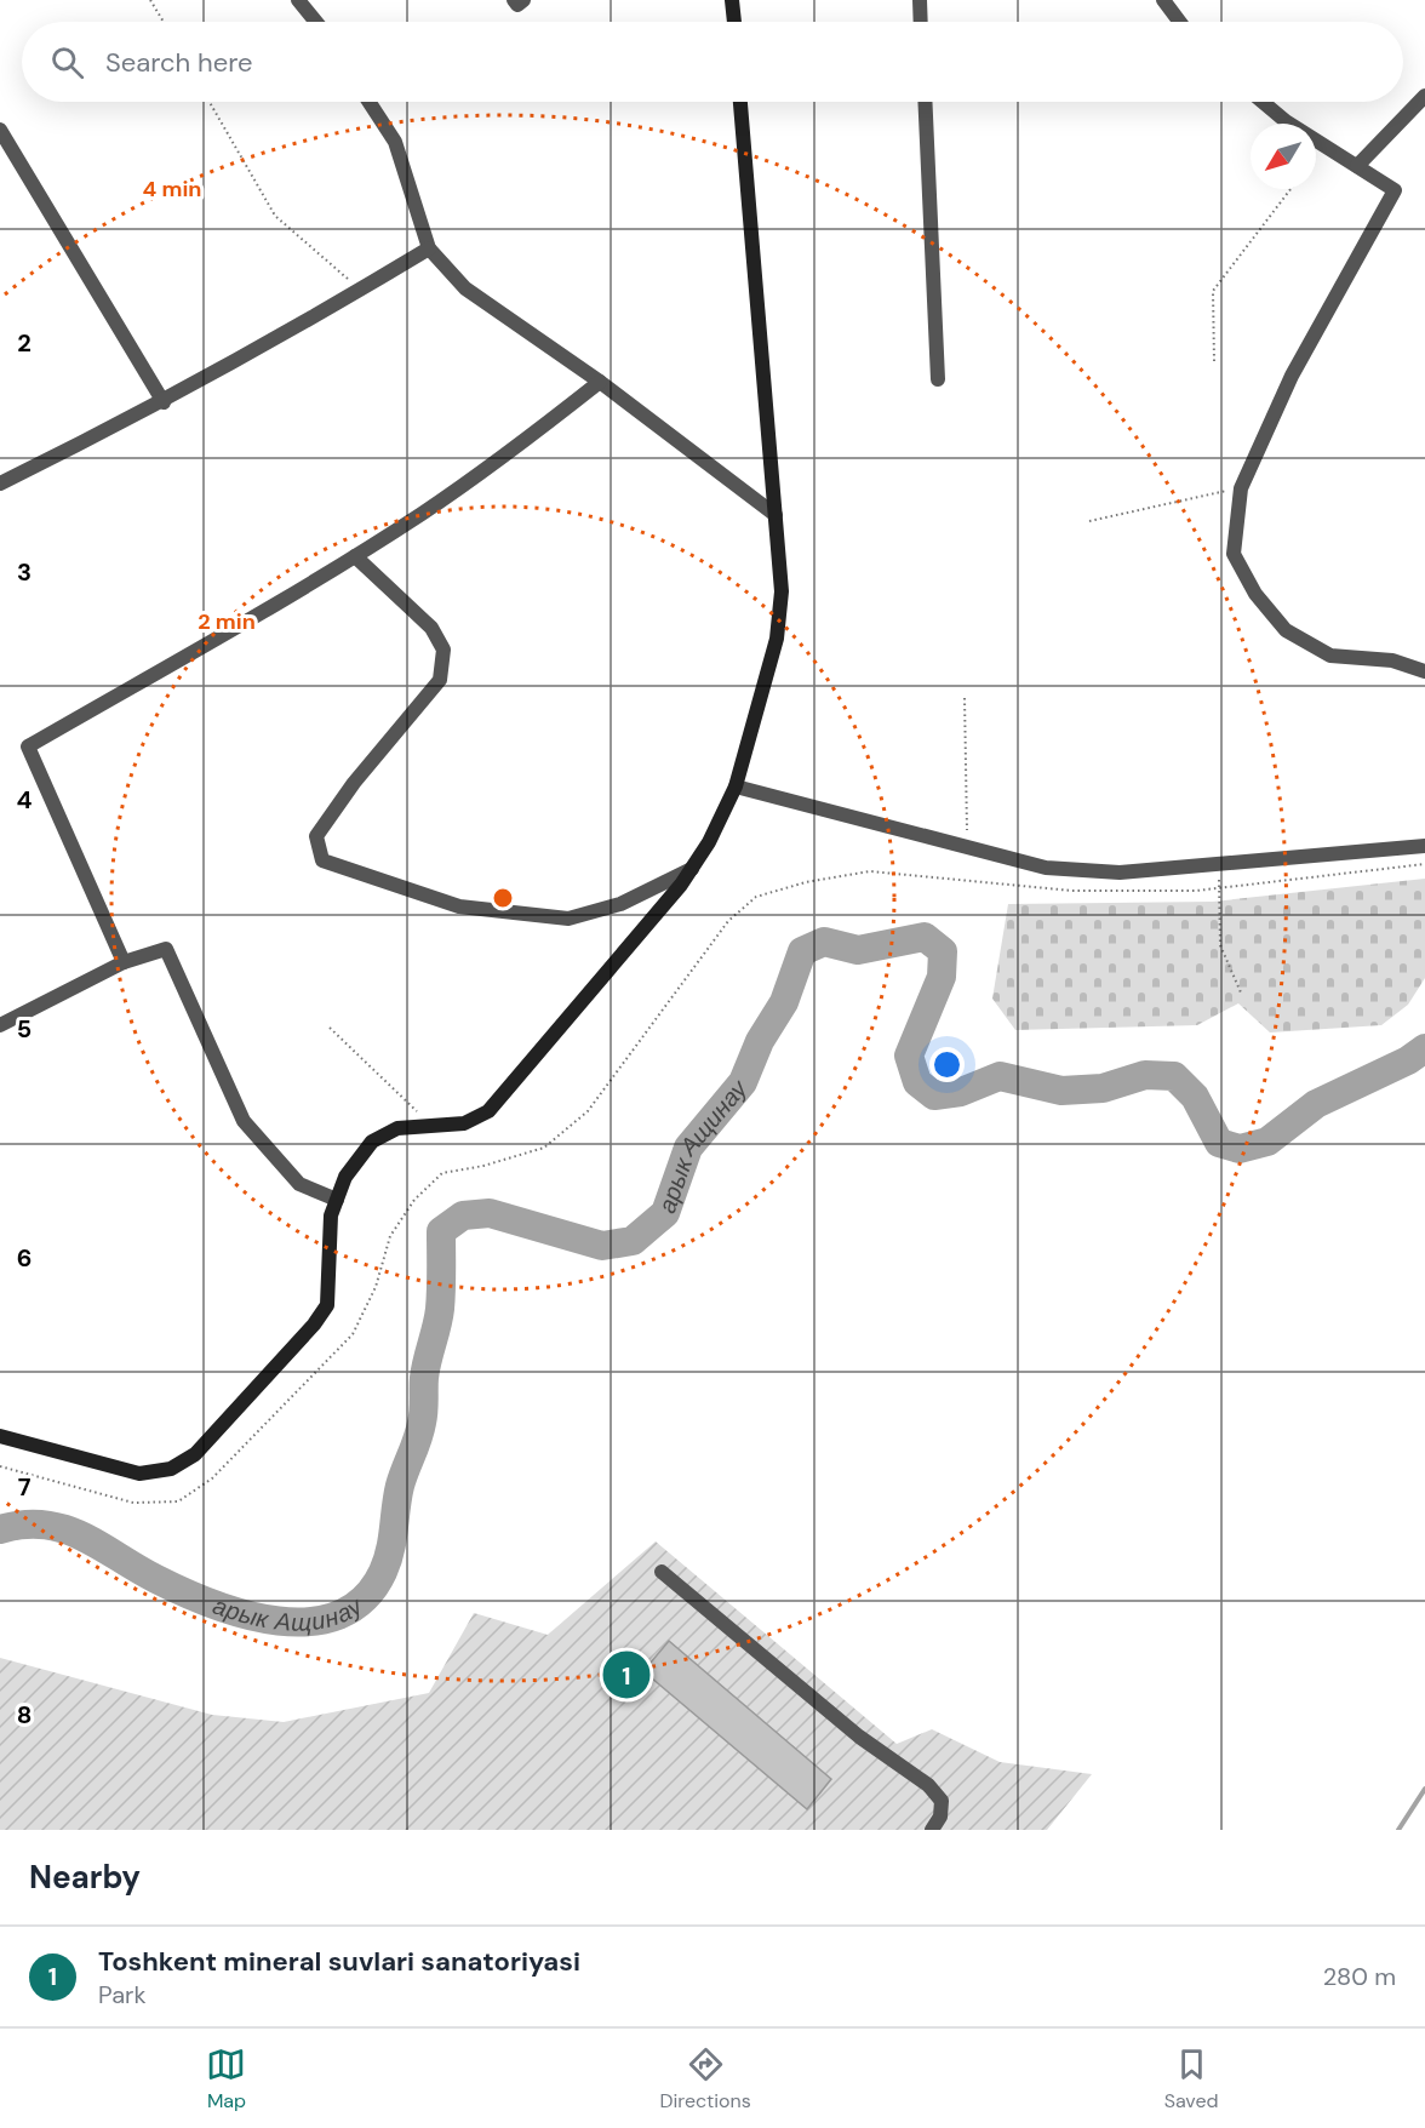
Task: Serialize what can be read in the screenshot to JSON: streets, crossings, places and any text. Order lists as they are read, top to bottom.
{
  "water": ["арык Ащинау"],
  "north": "bottom left",
  "page": {
    "search": "Search here",
    "pins": "1",
    "heading": "Nearby",
    "list": [
      {
        "mark": "1",
        "name": "Toshkent mineral suvlari sanatoriyasi",
        "note": "Park",
        "value": "280 m"
      }
    ],
    "nav": ["Map", "Directions", "Saved"]
  },
  "grid": {
    "rows": [
      "2",
      "3",
      "4",
      "5",
      "6",
      "7",
      "8"
    ]
  },
  "rings": ["4 min", "2 min"]
}
